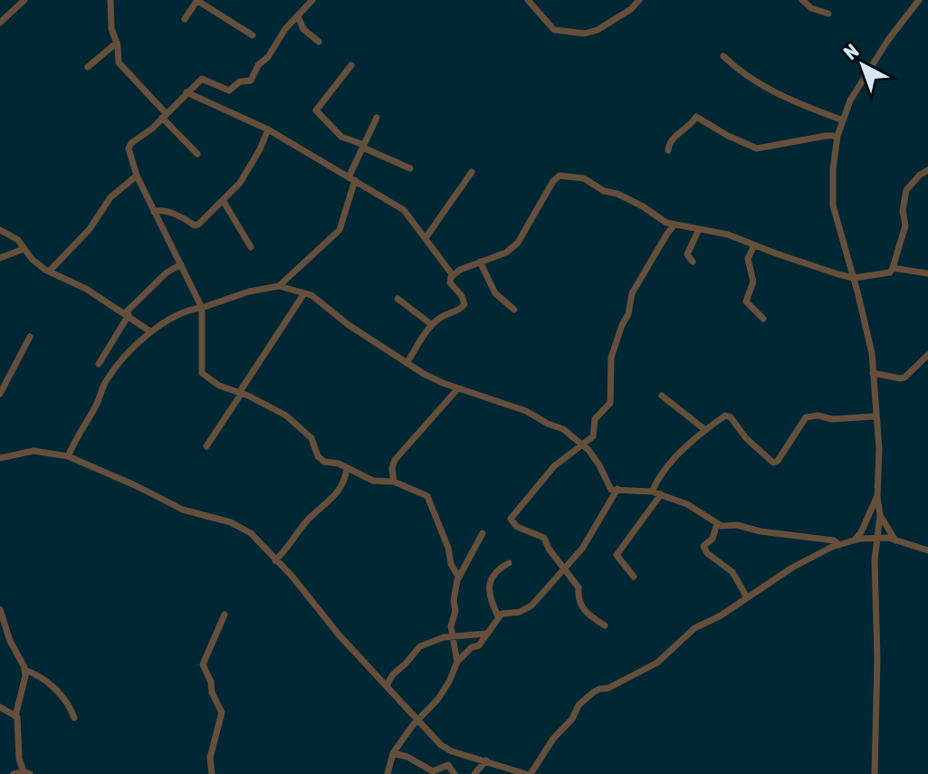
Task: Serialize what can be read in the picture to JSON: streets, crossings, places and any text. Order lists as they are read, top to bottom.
{
  "north": "top left"
}
